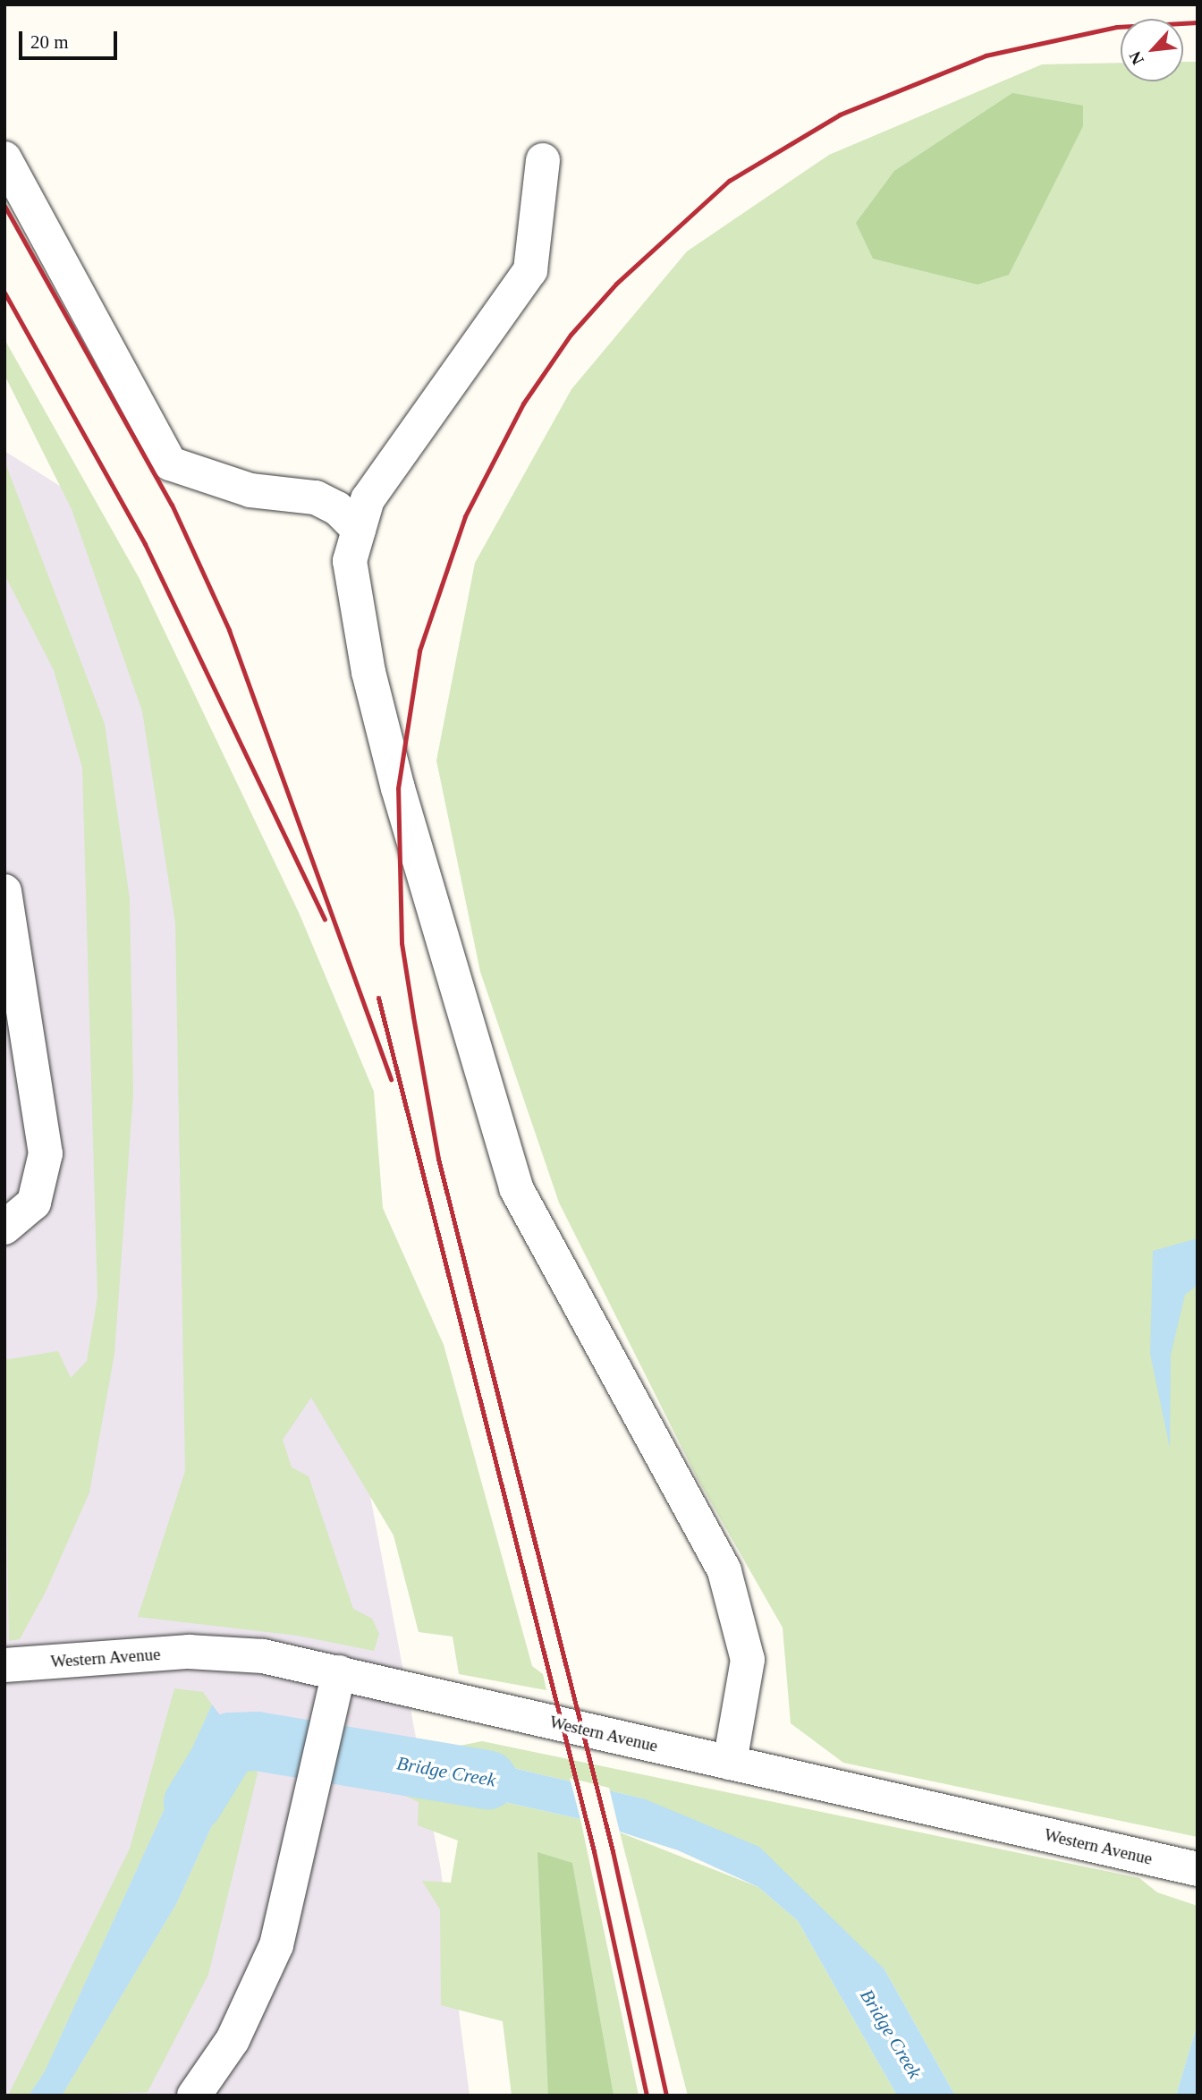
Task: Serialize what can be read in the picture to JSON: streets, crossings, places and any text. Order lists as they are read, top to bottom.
{
  "streets": {
    "street": ["Western Avenue"]
  },
  "water": ["Bridge Creek"],
  "scale_bar": "20 m",
  "north": "bottom left"
}
